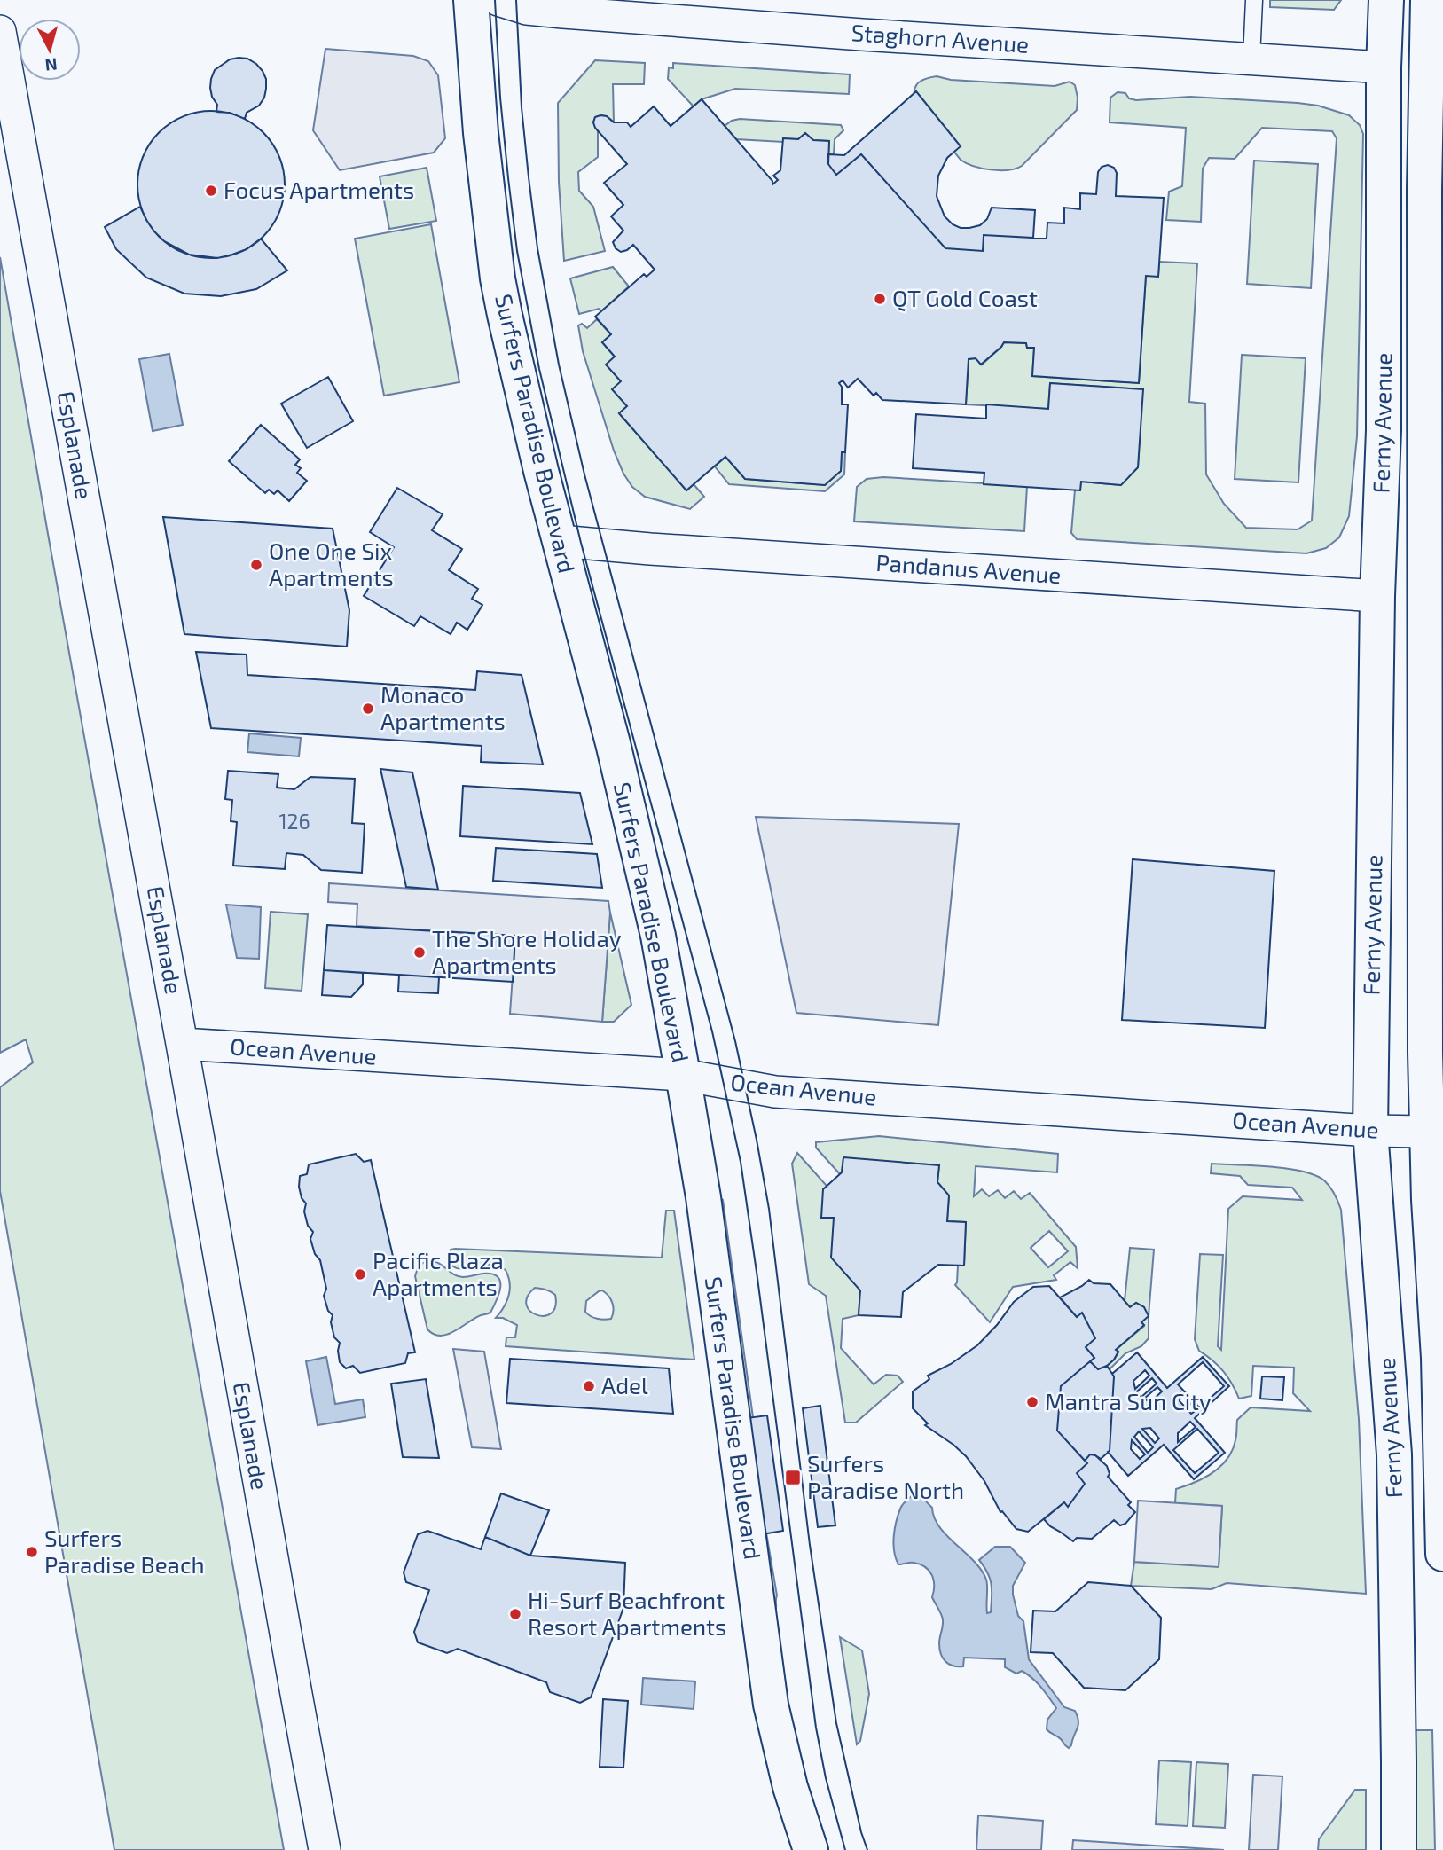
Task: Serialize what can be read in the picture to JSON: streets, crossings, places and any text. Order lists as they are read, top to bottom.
{
  "streets": {
    "main road": ["Ferny Avenue", "Surfers Paradise Boulevard"],
    "street": [
      "Staghorn Avenue",
      "Esplanade",
      "Pandanus Avenue",
      "Ocean Avenue"
    ]
  },
  "crossings": [
    ["Staghorn Avenue", "Ferny Avenue"],
    ["Ferny Avenue", "Pandanus Avenue"],
    ["Ferny Avenue", "Ocean Avenue"],
    ["Surfers Paradise Boulevard", "Pandanus Avenue"],
    ["Surfers Paradise Boulevard", "Ocean Avenue"],
    ["Esplanade", "Ocean Avenue"]
  ],
  "places": {
    "other": [
      "Focus Apartments",
      "QT Gold Coast",
      "One One Six Apartments",
      "Monaco Apartments",
      "The Shore Holiday Apartments",
      "Pacific Plaza Apartments",
      "Adel",
      "Mantra Sun City",
      "Surfers Paradise Beach",
      "Hi-Surf Beachfront Resort Apartments"
    ],
    "transit": ["Surfers Paradise North"]
  },
  "house_numbers": ["126"],
  "north": "bottom"
}
